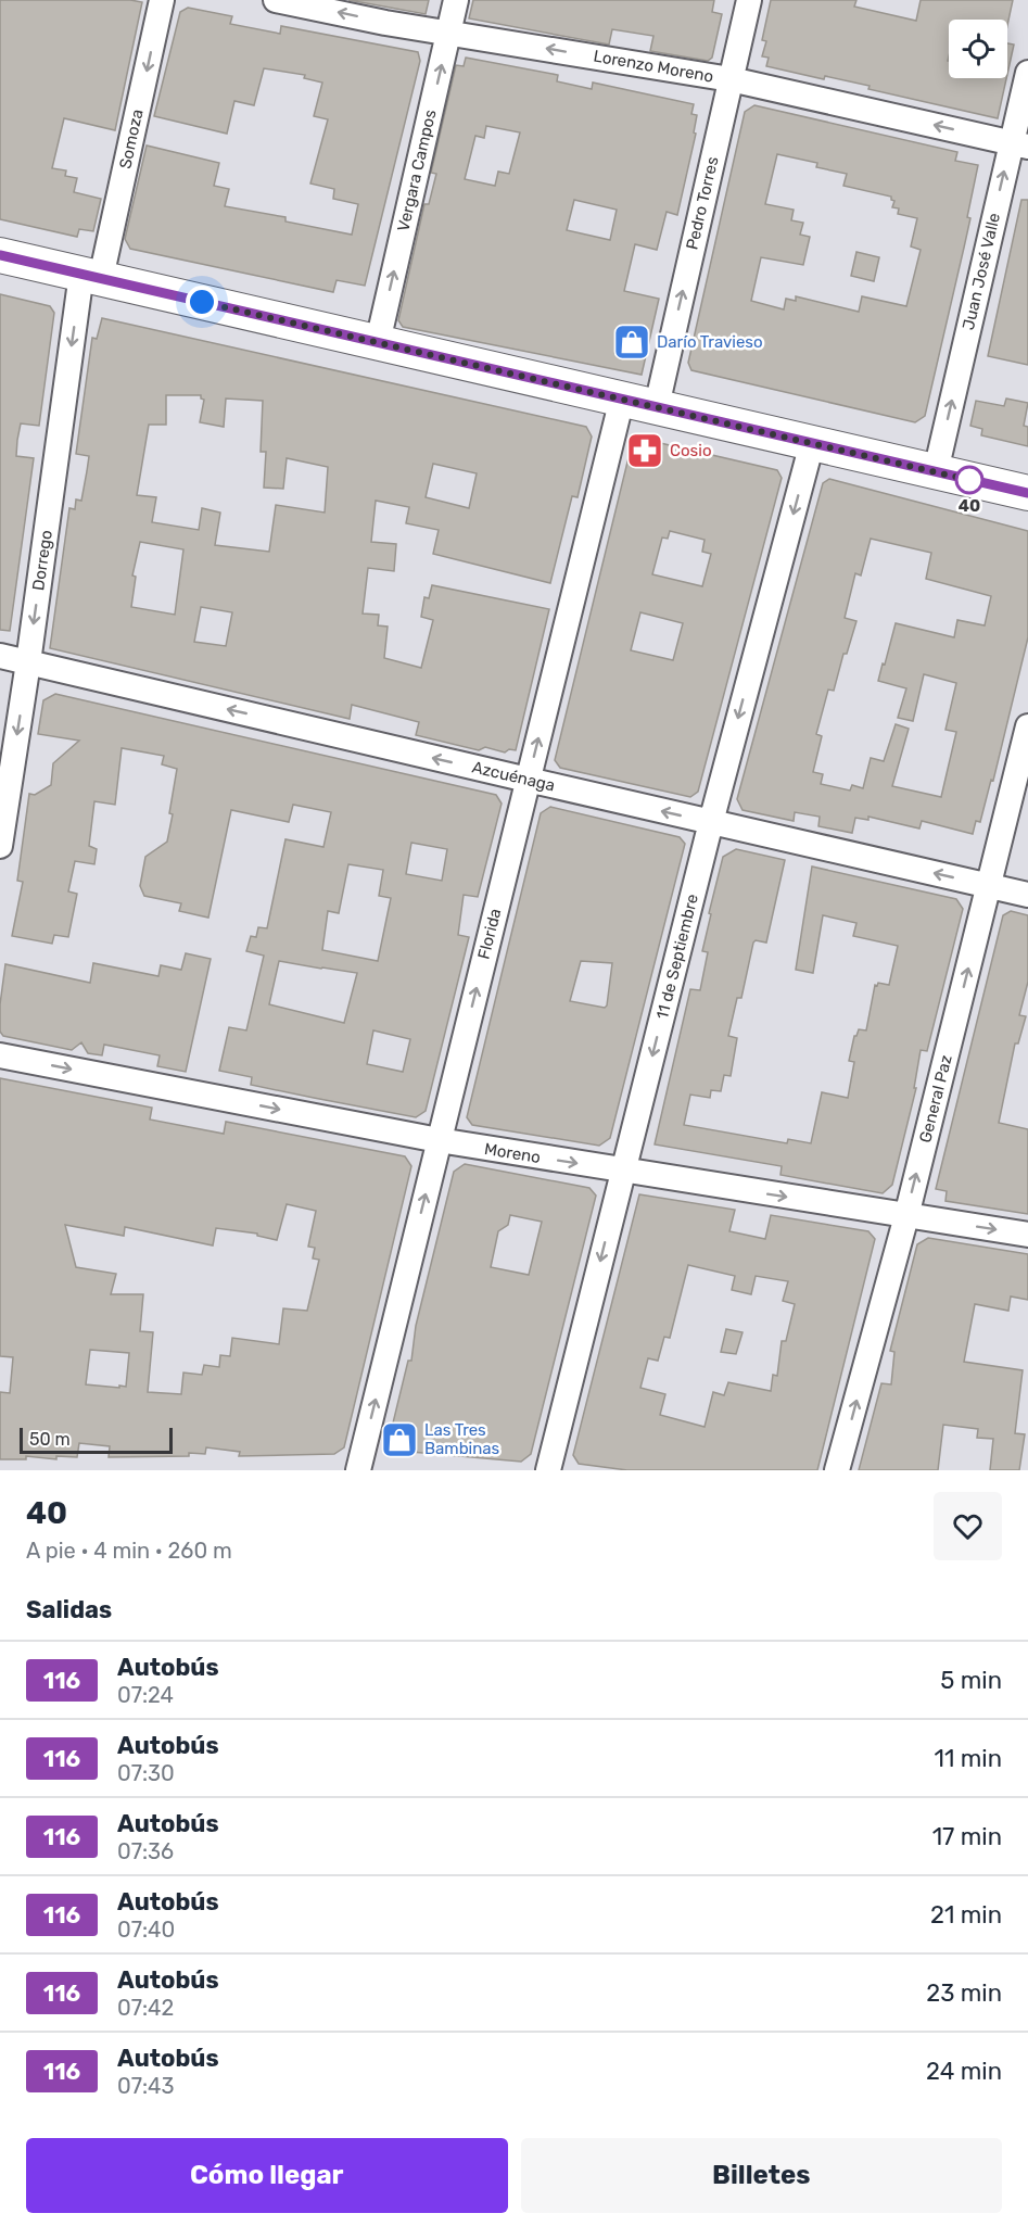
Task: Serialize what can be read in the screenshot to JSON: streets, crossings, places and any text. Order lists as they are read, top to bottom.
{
  "streets": {
    "street": [
      "Lorenzo Moreno",
      "Somoza",
      "Vergara Campos",
      "Pedro Torres",
      "Juan José Valle",
      "Dorrego",
      "Azcuénaga",
      "Florida",
      "11 de Septiembre",
      "General Paz",
      "Moreno"
    ]
  },
  "crossings": [
    ["Lorenzo Moreno", "Vergara Campos"],
    ["Lorenzo Moreno", "Pedro Torres"],
    ["Lorenzo Moreno", "Juan José Valle"],
    ["Somoza", "Dorrego"],
    ["Dorrego", "Azcuénaga"],
    ["Azcuénaga", "Florida"],
    ["Azcuénaga", "11 de Septiembre"],
    ["Azcuénaga", "General Paz"],
    ["Florida", "Moreno"],
    ["11 de Septiembre", "Moreno"],
    ["General Paz", "Moreno"]
  ],
  "one_way": [
    "Lorenzo Moreno",
    "Somoza",
    "Vergara Campos",
    "Pedro Torres",
    "Juan José Valle",
    "Dorrego",
    "Azcuénaga",
    "Florida",
    "11 de Septiembre",
    "General Paz",
    "Moreno"
  ],
  "places": {
    "shop": ["Darío Travieso", "Las Tres Bambinas"],
    "pharmacy": ["Cosio"],
    "other": ["40"]
  },
  "lines": ["bus line 116"],
  "scale_bar": "50 m",
  "page": {
    "scale": "50 m",
    "heading": [
      ["40", "A pie · 4 min · 260 m"],
      "Salidas"
    ],
    "list": [
      {
        "mark": "116",
        "name": "Autobús",
        "note": "07:24",
        "value": "5 min"
      },
      {
        "mark": "116",
        "name": "Autobús",
        "note": "07:30",
        "value": "11 min"
      },
      {
        "mark": "116",
        "name": "Autobús",
        "note": "07:36",
        "value": "17 min"
      },
      {
        "mark": "116",
        "name": "Autobús",
        "note": "07:40",
        "value": "21 min"
      },
      {
        "mark": "116",
        "name": "Autobús",
        "note": "07:42",
        "value": "23 min"
      },
      {
        "mark": "116",
        "name": "Autobús",
        "note": "07:43",
        "value": "24 min"
      }
    ],
    "buttons": ["Cómo llegar", "Billetes"]
  }
}
